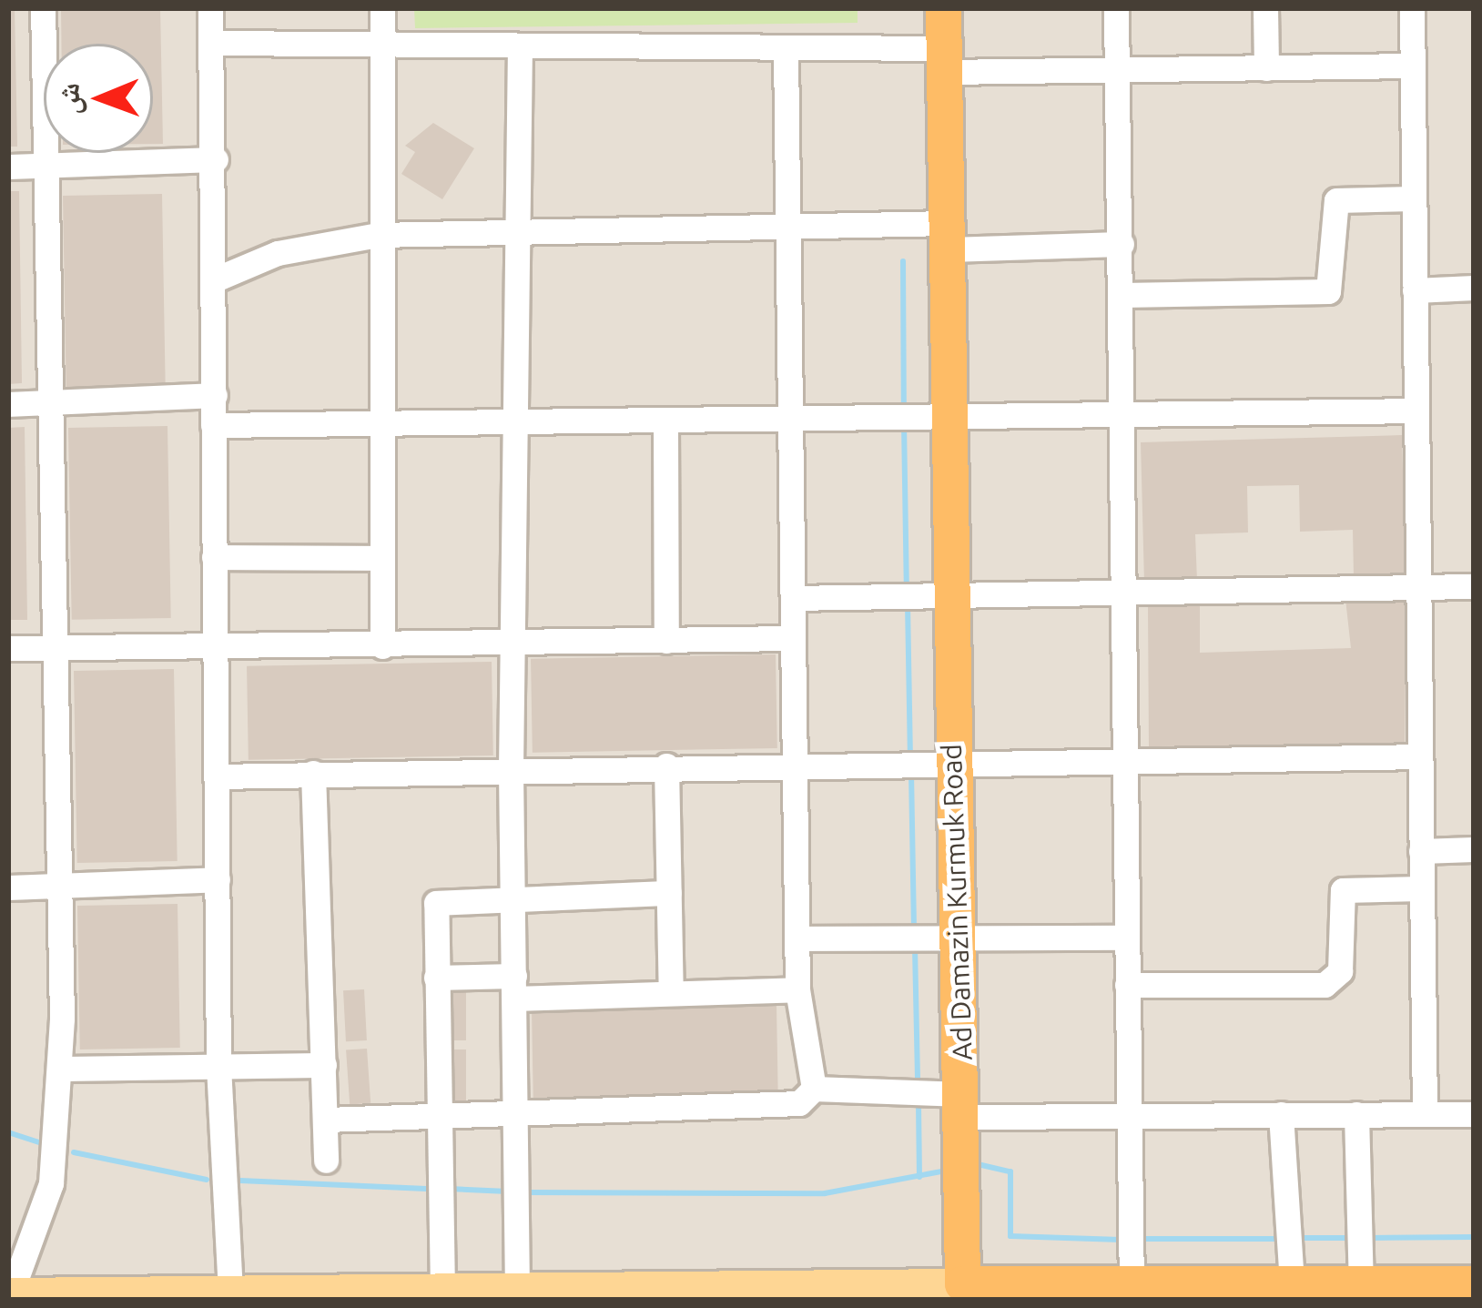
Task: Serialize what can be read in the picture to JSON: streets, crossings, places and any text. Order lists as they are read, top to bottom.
{
  "streets": {
    "highway": ["Ad Damazin Kurmuk Road"]
  },
  "north": "left"
}
